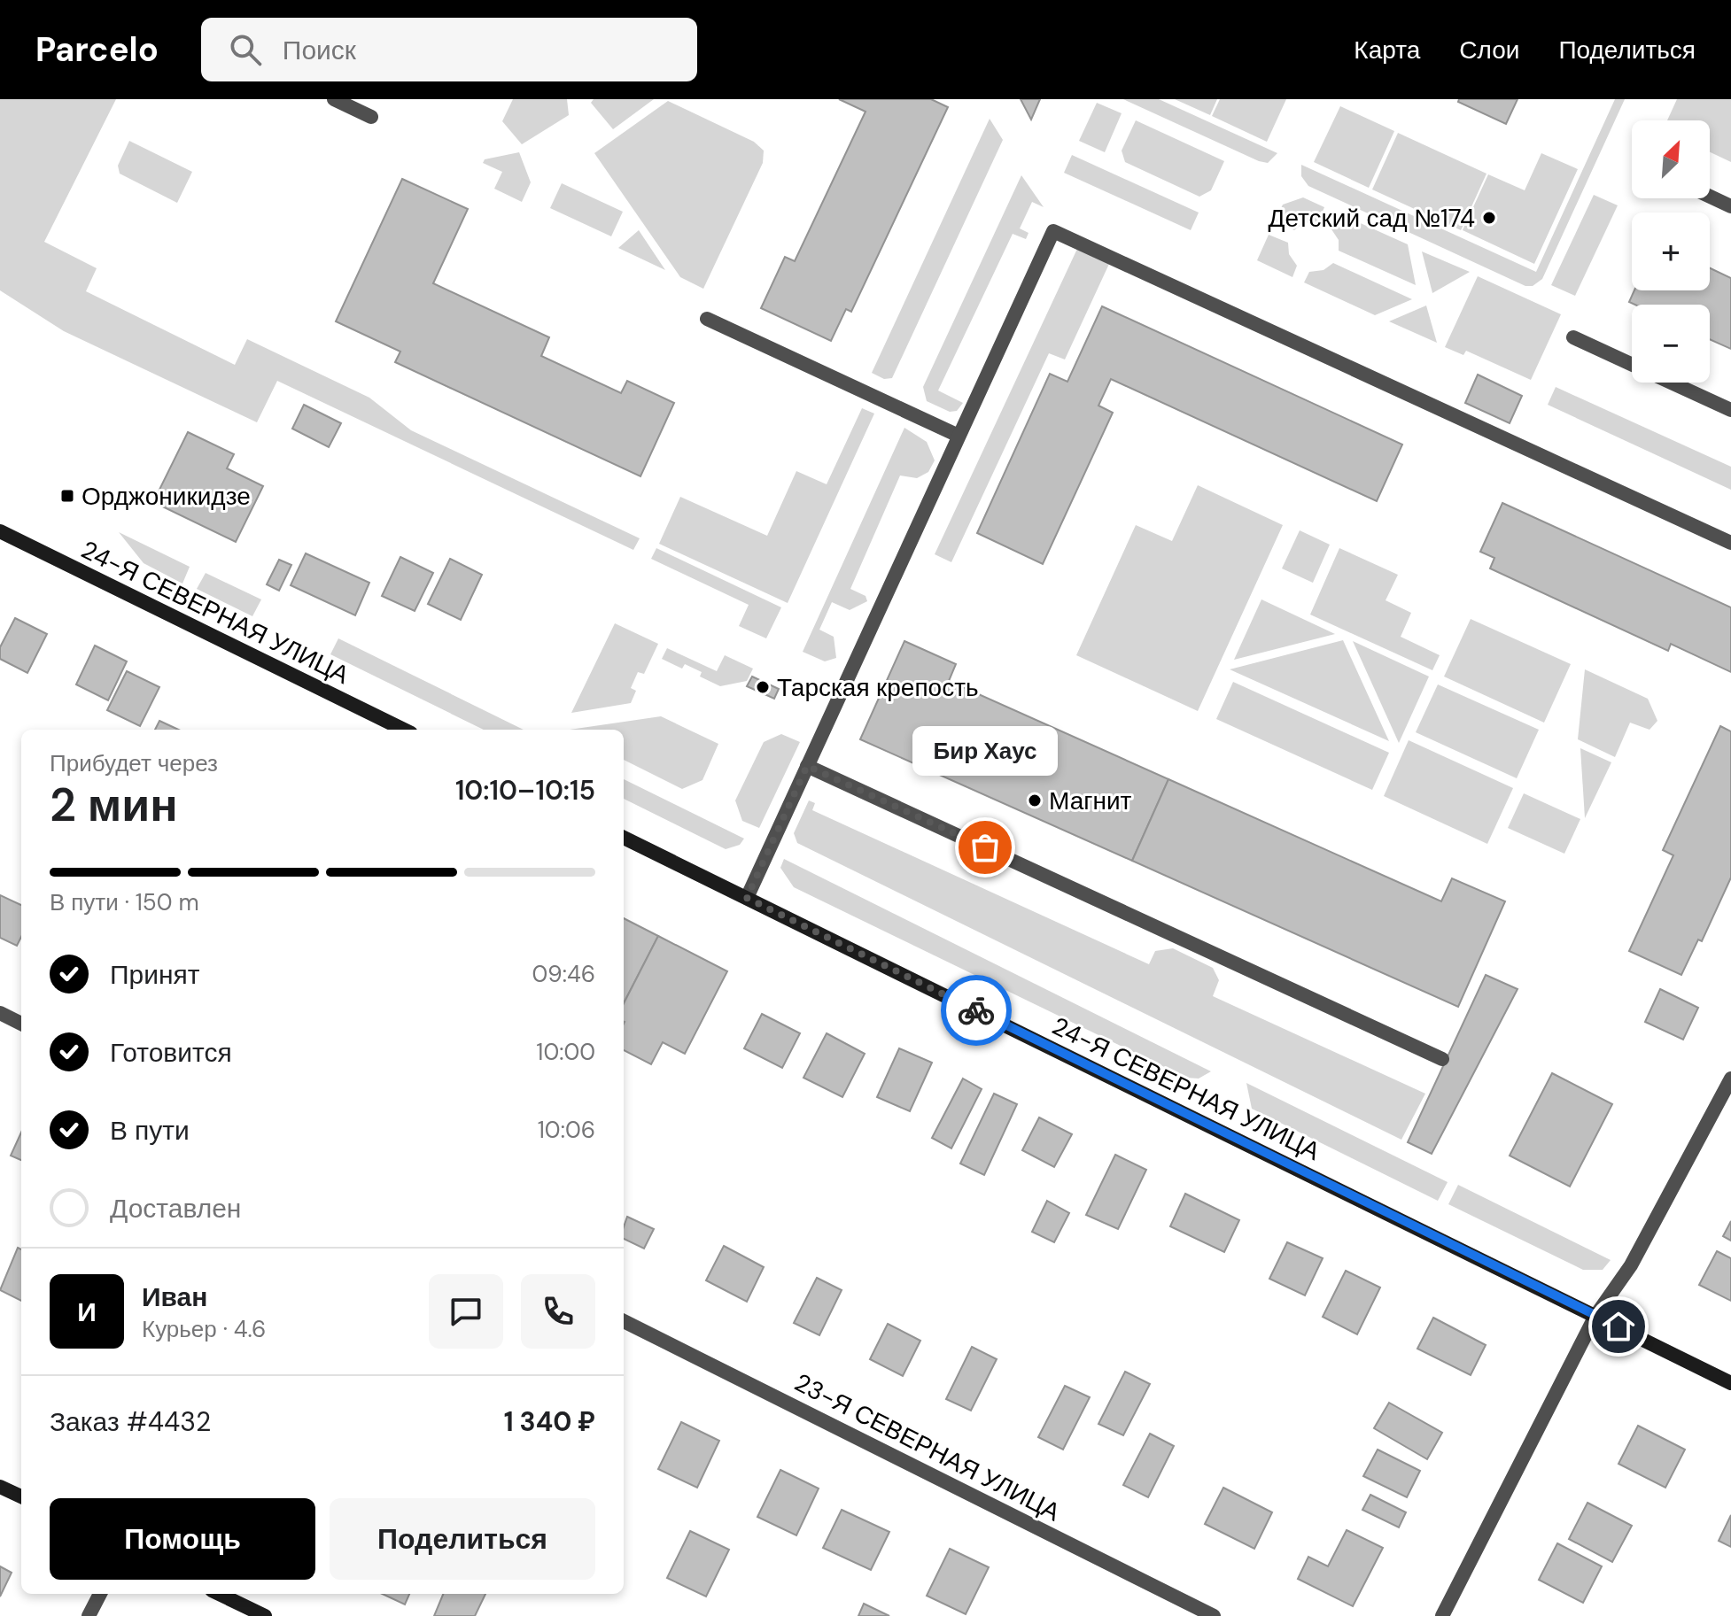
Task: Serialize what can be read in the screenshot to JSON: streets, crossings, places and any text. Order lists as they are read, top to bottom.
{
  "streets": {
    "main road": ["24-Я СЕВЕРНАЯ УЛИЦА"],
    "street": ["23-Я СЕВЕРНАЯ УЛИЦА"]
  },
  "places": {
    "other": [
      "Детский сад №174",
      "Тарская крепость",
      "Магнит",
      "Бир Хаус"
    ],
    "transit": ["Орджоникидзе"]
  },
  "north": "top right",
  "page": {
    "header": "Parcelo",
    "search": "Поиск",
    "nav": ["Карта", "Слои", "Поделиться"],
    "map_buttons": ["+", "−"],
    "bubble": "Бир Хаус",
    "heading": ["2 мин", "Прибудет через", "10:10–10:15"],
    "panel": [
      "Иван",
      "Курьер · 4.6",
      "Заказ #4432",
      "1 340 ₽"
    ],
    "bar": "В пути · 150 m",
    "list": [
      ["Принят", "09:46"],
      ["Готовится", "10:00"],
      ["В пути", "10:06"],
      "Доставлен"
    ],
    "round": "И",
    "buttons": ["Помощь", "Поделиться"]
  }
}
